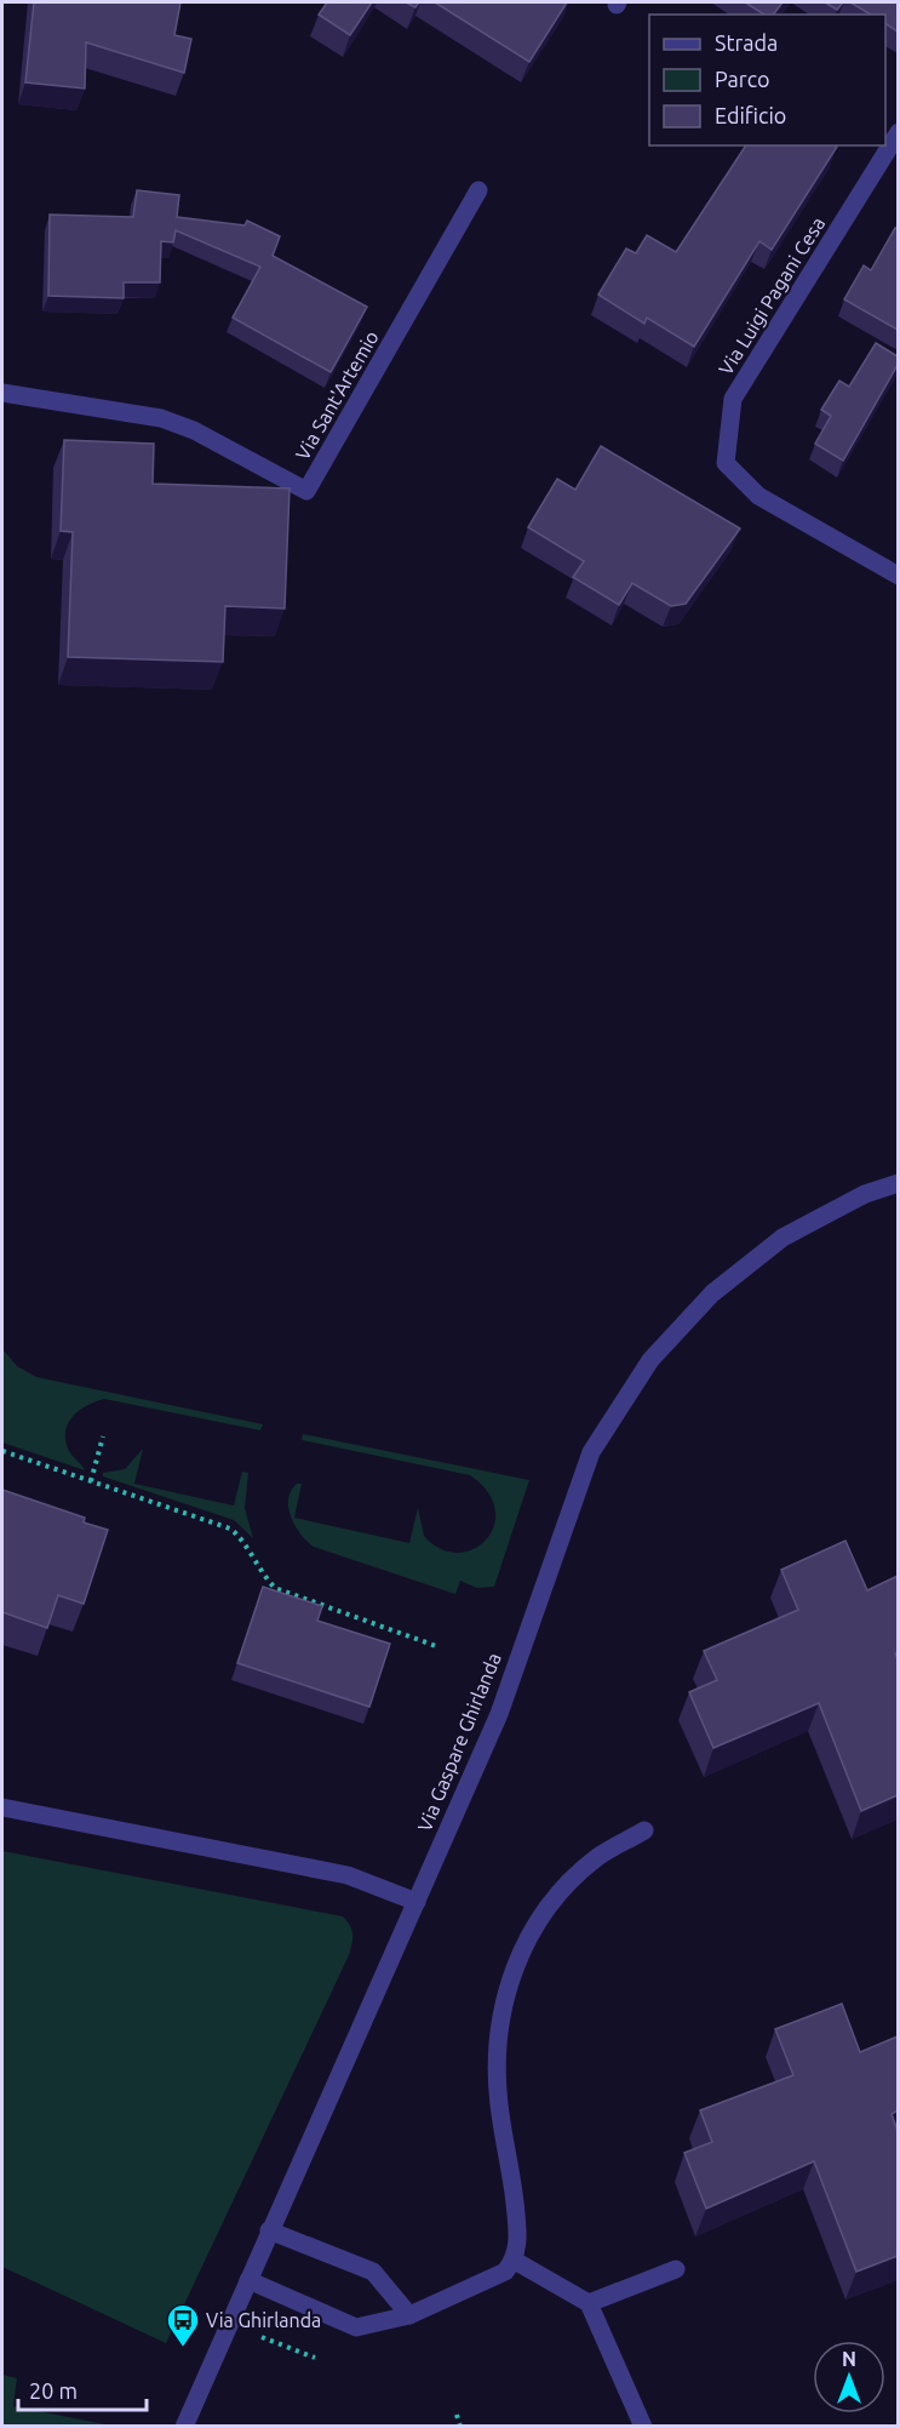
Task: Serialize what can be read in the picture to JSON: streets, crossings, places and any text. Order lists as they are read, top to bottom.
{
  "streets": {
    "street": ["Via Luigi Pagani Cesa", "Via Sant'Artemio", "Via Gaspare Ghirlanda"]
  },
  "places": {
    "bus stop": ["Via Ghirlanda"]
  },
  "legend": ["Strada", "Parco", "Edificio"],
  "scale_bar": "20 m",
  "north": "top"
}
